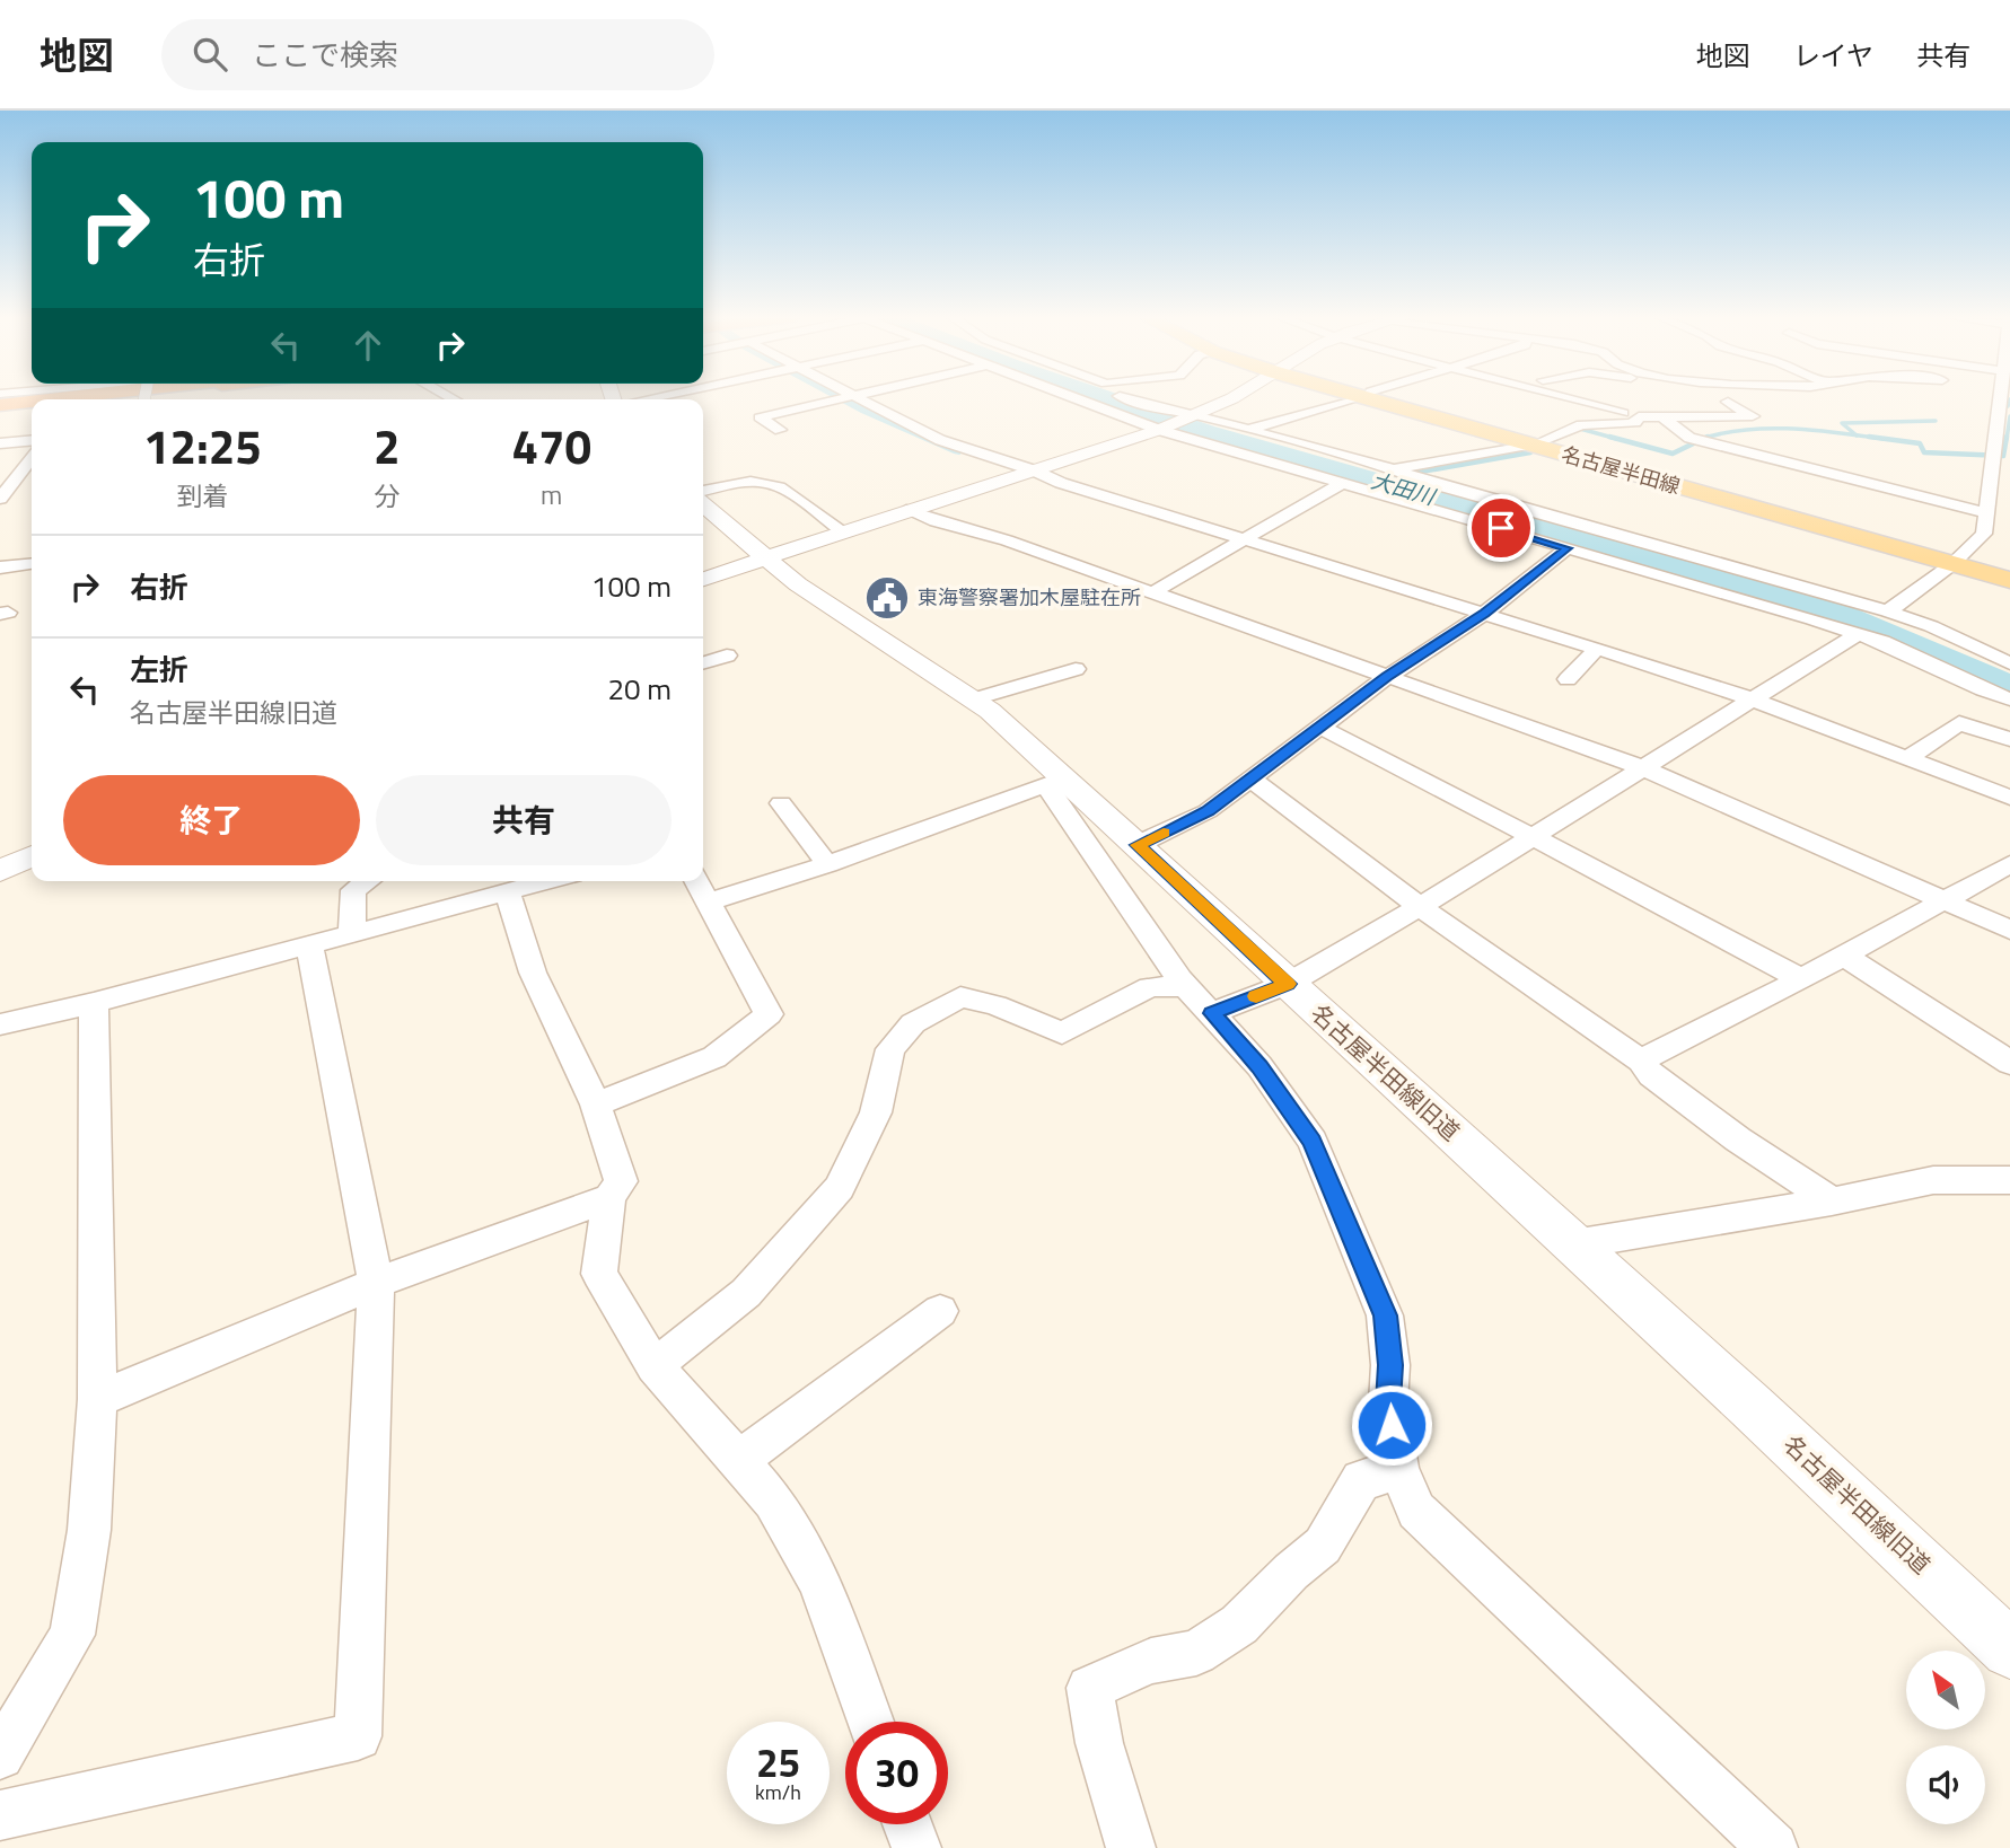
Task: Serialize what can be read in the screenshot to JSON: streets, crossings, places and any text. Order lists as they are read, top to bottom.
{
  "streets": {
    "main road": ["名古屋半田線"],
    "street": ["名古屋半田線旧道"]
  },
  "water": ["大田川"],
  "places": {
    "public building": ["東海警察署加木屋駐在所"]
  },
  "north": "top left",
  "page": {
    "header": "地図",
    "search": "ここで検索",
    "nav": ["地図", "レイヤ", "共有"],
    "turn": ["100 m", "右折"],
    "eta": [
      "12:25",
      "到着",
      "2",
      "分",
      "470",
      "m"
    ],
    "list": [
      {
        "name": "右折",
        "value": "100 m"
      },
      {
        "name": "左折",
        "note": "名古屋半田線旧道",
        "value": "20 m"
      }
    ],
    "buttons": ["終了", "共有"],
    "speed": "25 km/h",
    "limit": "30"
  }
}
